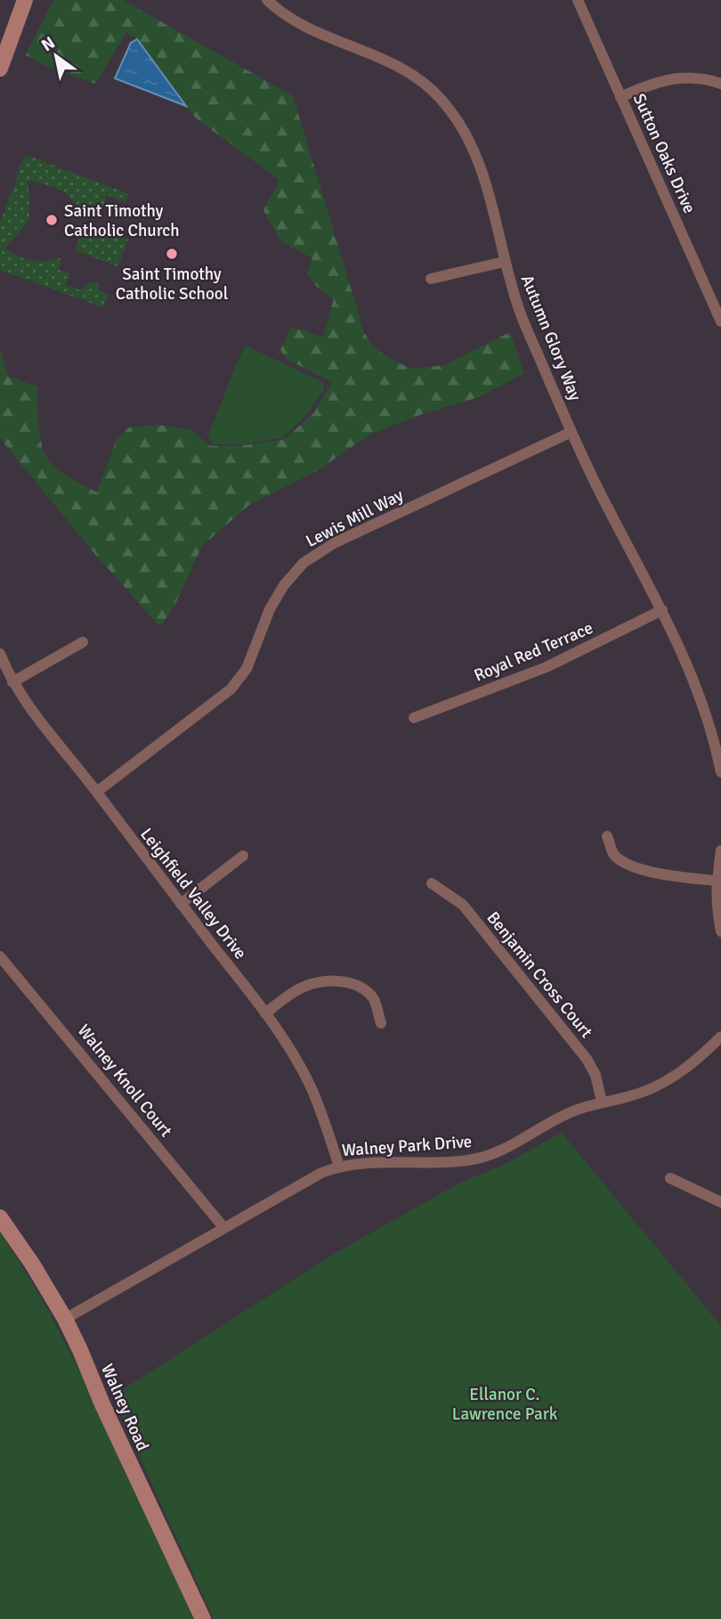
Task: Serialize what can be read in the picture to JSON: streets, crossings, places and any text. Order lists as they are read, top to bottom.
{
  "streets": {
    "main road": ["Walney Road"],
    "street": [
      "Sutton Oaks Drive",
      "Autumn Glory Way",
      "Lewis Mill Way",
      "Royal Red Terrace",
      "Leighfield Valley Drive",
      "Benjamin Cross Court",
      "Walney Knoll Court",
      "Walney Park Drive"
    ]
  },
  "crossings": [
    ["Autumn Glory Way", "Lewis Mill Way"],
    ["Autumn Glory Way", "Royal Red Terrace"],
    ["Lewis Mill Way", "Leighfield Valley Drive"],
    ["Leighfield Valley Drive", "Walney Park Drive"],
    ["Benjamin Cross Court", "Walney Park Drive"],
    ["Walney Knoll Court", "Walney Park Drive"],
    ["Walney Park Drive", "Walney Road"]
  ],
  "parks": ["Ellanor C. Lawrence Park"],
  "places": ["Saint Timothy Catholic Church", "Saint Timothy Catholic School"],
  "north": "top left"
}
